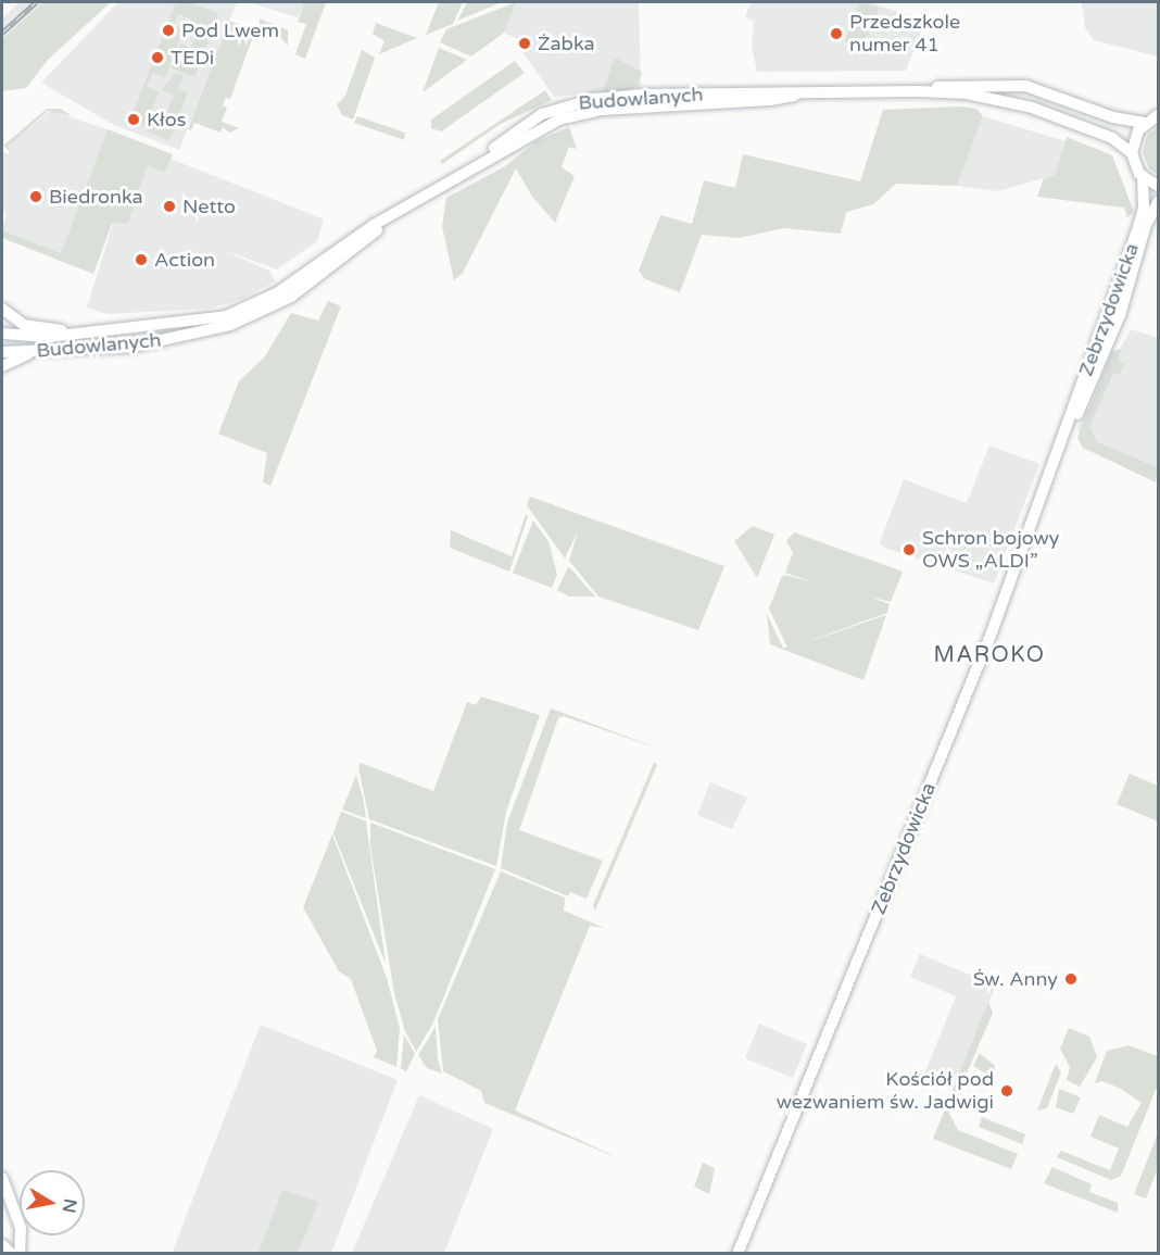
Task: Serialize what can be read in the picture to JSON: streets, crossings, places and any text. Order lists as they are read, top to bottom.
{
  "streets": {
    "main road": ["Budowlanych", "Zebrzydowicka"]
  },
  "districts": ["MAROKO"],
  "places": [
    "Pod Lwem",
    "Przedszkole numer 41",
    "Żabka",
    "TEDi",
    "Kłos",
    "Biedronka",
    "Netto",
    "Action",
    "Schron bojowy OWS „ALDI”",
    "Św. Anny",
    "Kościół pod wezwaniem św. Jadwigi"
  ],
  "north": "right"
}
